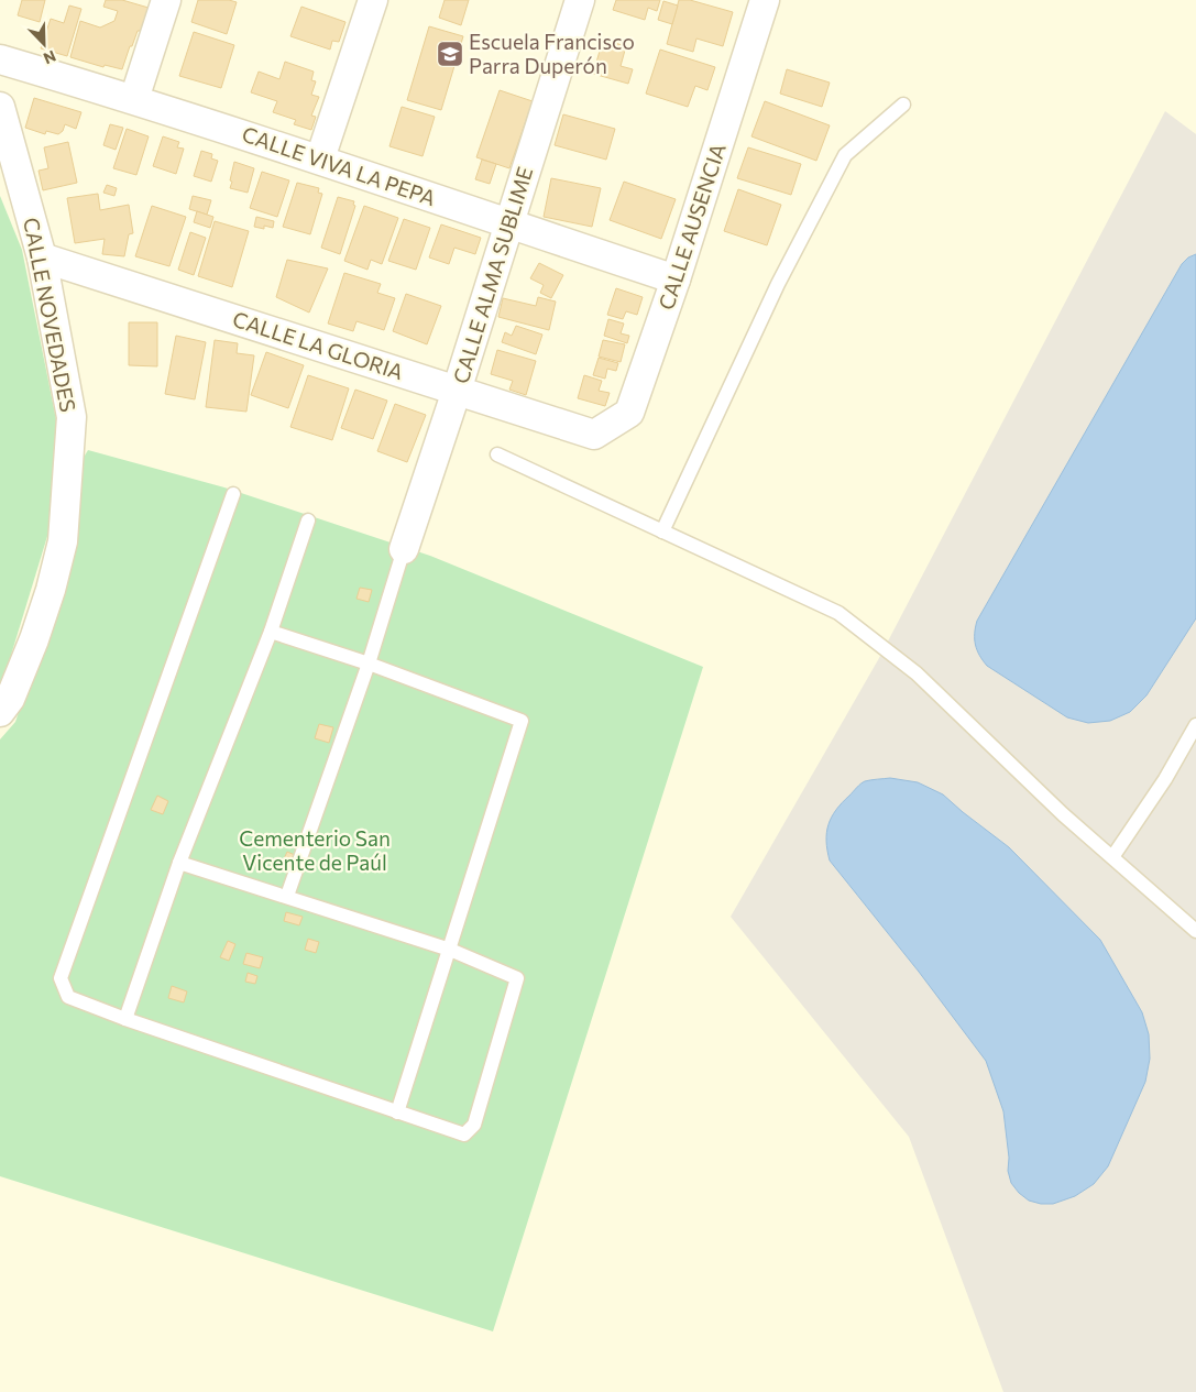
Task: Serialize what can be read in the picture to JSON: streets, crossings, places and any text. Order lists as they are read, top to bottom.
{
  "streets": {
    "street": [
      "CALLE VIVA LA PEPA",
      "CALLE AUSENCIA",
      "CALLE ALMA SUBLIME",
      "CALLE NOVEDADES",
      "CALLE LA GLORIA"
    ]
  },
  "crossings": [
    ["CALLE VIVA LA PEPA", "CALLE AUSENCIA"],
    ["CALLE VIVA LA PEPA", "CALLE ALMA SUBLIME"],
    ["CALLE AUSENCIA", "CALLE LA GLORIA"],
    ["CALLE ALMA SUBLIME", "CALLE LA GLORIA"],
    ["CALLE NOVEDADES", "CALLE LA GLORIA"]
  ],
  "parks": ["Cementerio San Vicente de Paúl"],
  "places": {
    "school or university": ["Escuela Francisco Parra Duperón"]
  },
  "north": "bottom right"
}
